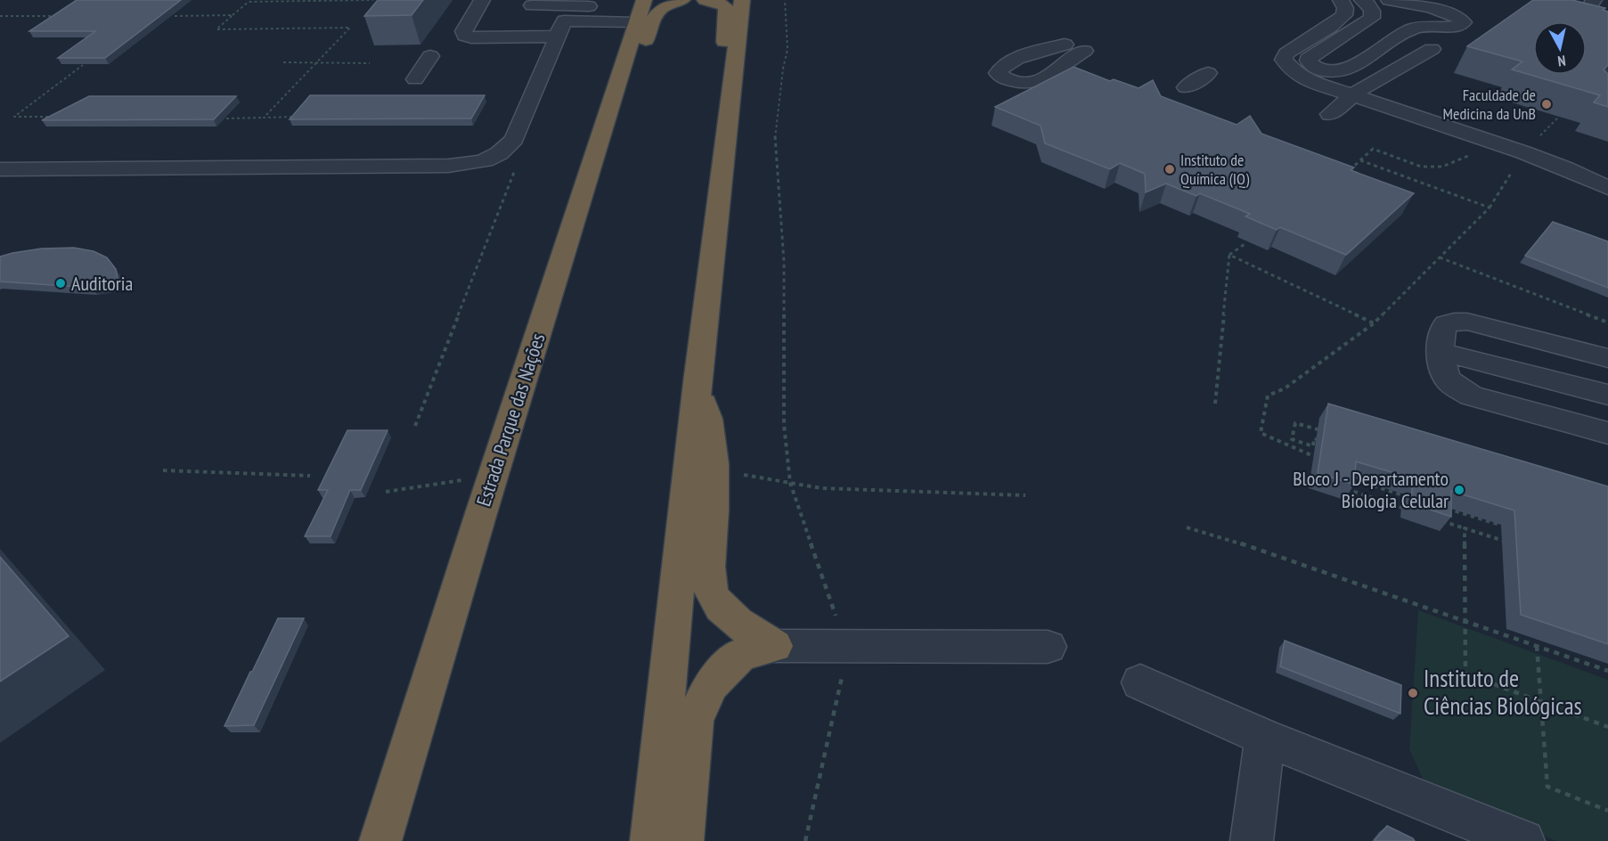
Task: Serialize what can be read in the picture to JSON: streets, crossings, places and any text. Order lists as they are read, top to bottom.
{
  "streets": {
    "highway": ["Estrada Parque das Nações"]
  },
  "places": [
    "Faculdade de Medicina da UnB",
    "Instituto de Química (IQ)",
    "Auditoria",
    "Bloco J - Departamento Biologia Celular",
    "Instituto de Ciências Biológicas"
  ],
  "north": "bottom"
}
